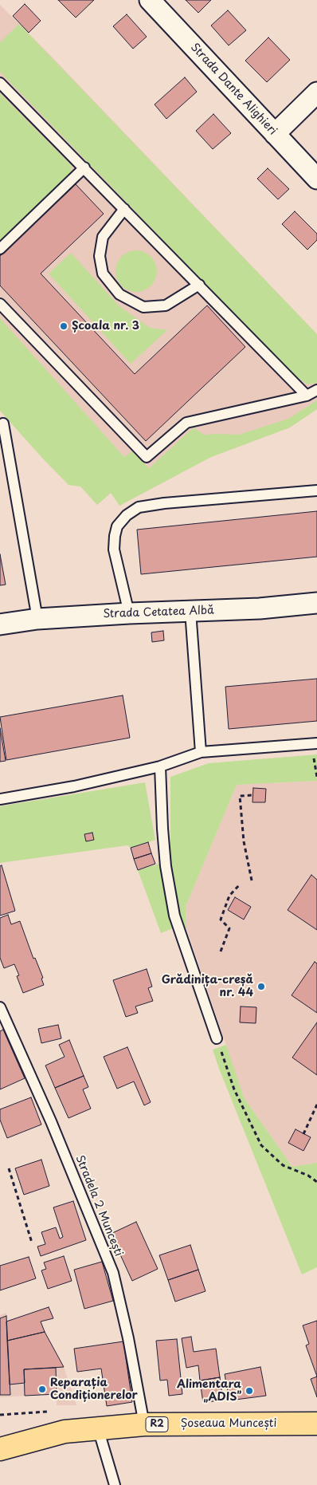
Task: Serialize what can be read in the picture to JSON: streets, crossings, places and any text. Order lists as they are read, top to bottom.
{
  "streets": {
    "main road": ["Șoseaua Muncești", "R2"],
    "street": ["Strada Dante Alighieri", "Strada Cetatea Albă"],
    "lane": ["Stradela 2 Muncești"]
  },
  "crossings": [
    ["Stradela 2 Muncești", "Șoseaua Muncești"]
  ],
  "places": [
    "Școala nr. 3",
    "Grădinița-creșă nr. 44",
    "Reparația Condiționerelor",
    "Alimentara „ADIS”"
  ]
}
